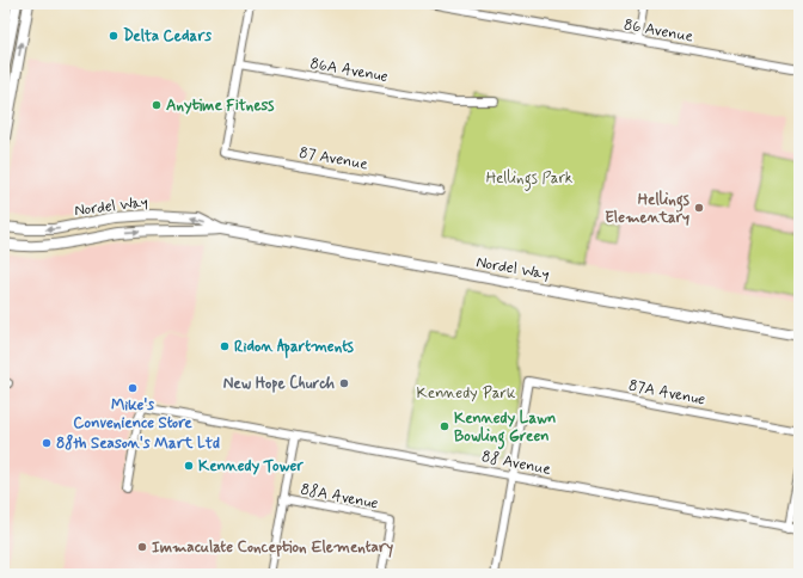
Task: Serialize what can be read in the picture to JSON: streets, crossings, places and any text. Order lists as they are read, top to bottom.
{
  "streets": {
    "main road": ["Nordel Way"],
    "street": [
      "86 Avenue",
      "86A Avenue",
      "87 Avenue",
      "87A Avenue",
      "88 Avenue",
      "88A Avenue"
    ]
  },
  "crossings": [
    ["86A Avenue", "87 Avenue"],
    ["87A Avenue", "88 Avenue"]
  ],
  "parks": ["Hellings Park", "Kennedy Park"],
  "places": [
    "Delta Cedars",
    "Anytime Fitness",
    "Hellings Elementary",
    "Ridon Apartments",
    "New Hope Church",
    "Mike's Convenience Store",
    "Kennedy Lawn Bowling Green",
    "88th Season's Mart Ltd",
    "Kennedy Tower",
    "Immaculate Conception Elementary"
  ]
}
